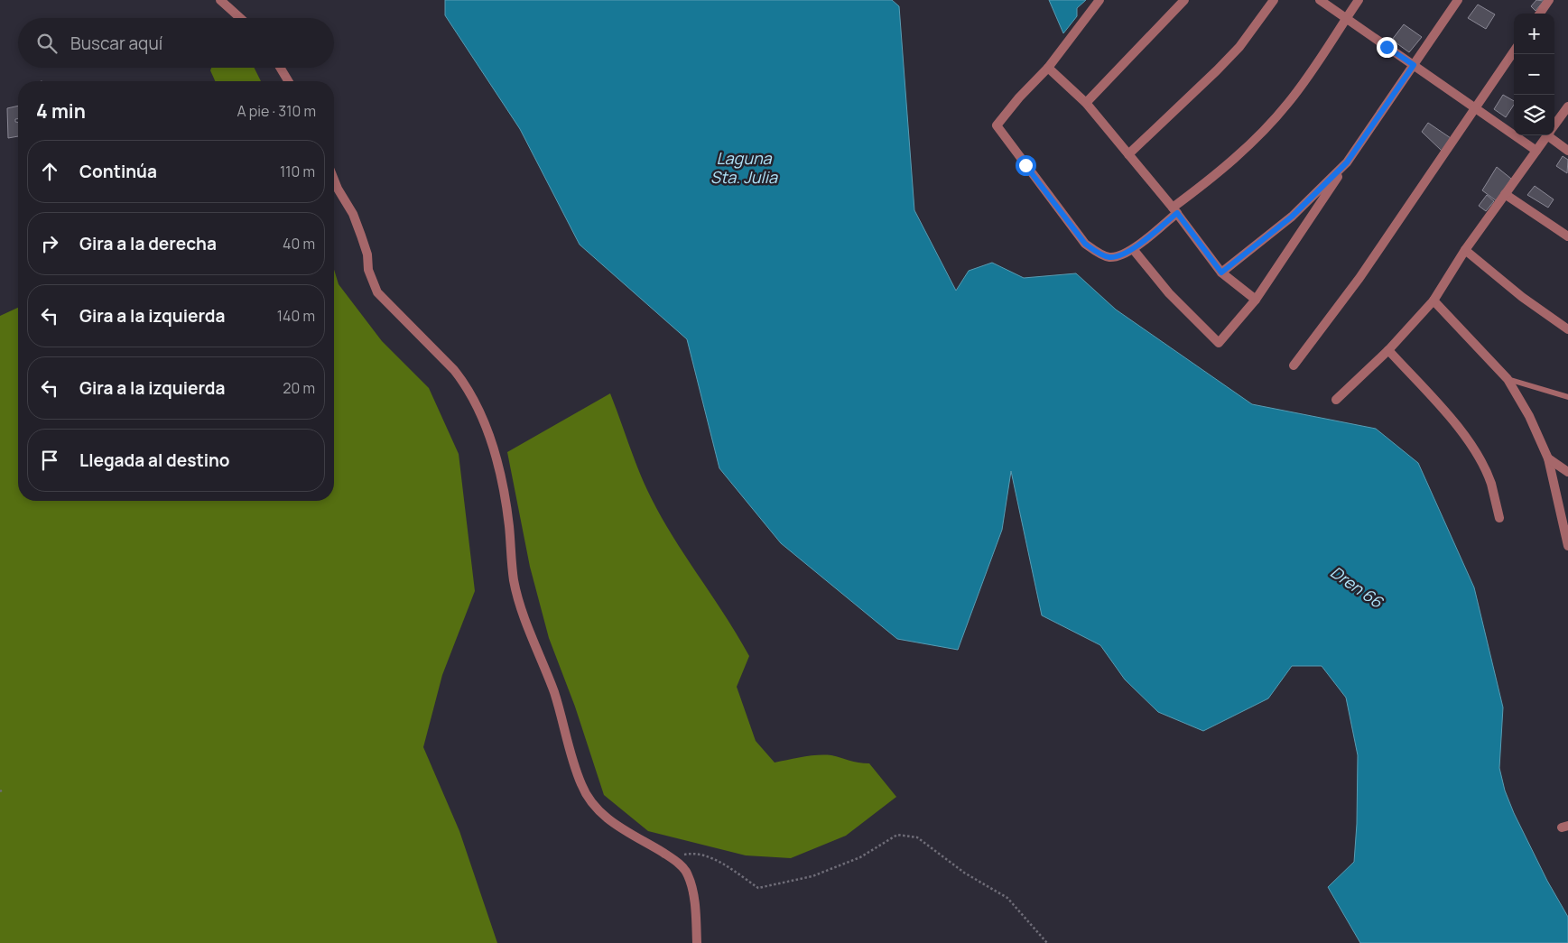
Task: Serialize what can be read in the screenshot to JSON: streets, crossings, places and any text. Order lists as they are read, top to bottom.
{
  "water": ["Laguna Sta. Julia", "Dren 66"],
  "page": {
    "map_buttons": ["+", "−"],
    "search": "Buscar aquí",
    "heading": ["4 min", "A pie · 310 m"],
    "list": [
      ["Continúa", "110 m"],
      ["Gira a la derecha", "40 m"],
      ["Gira a la izquierda", "140 m"],
      ["Gira a la izquierda", "20 m"],
      "Llegada al destino"
    ]
  }
}
